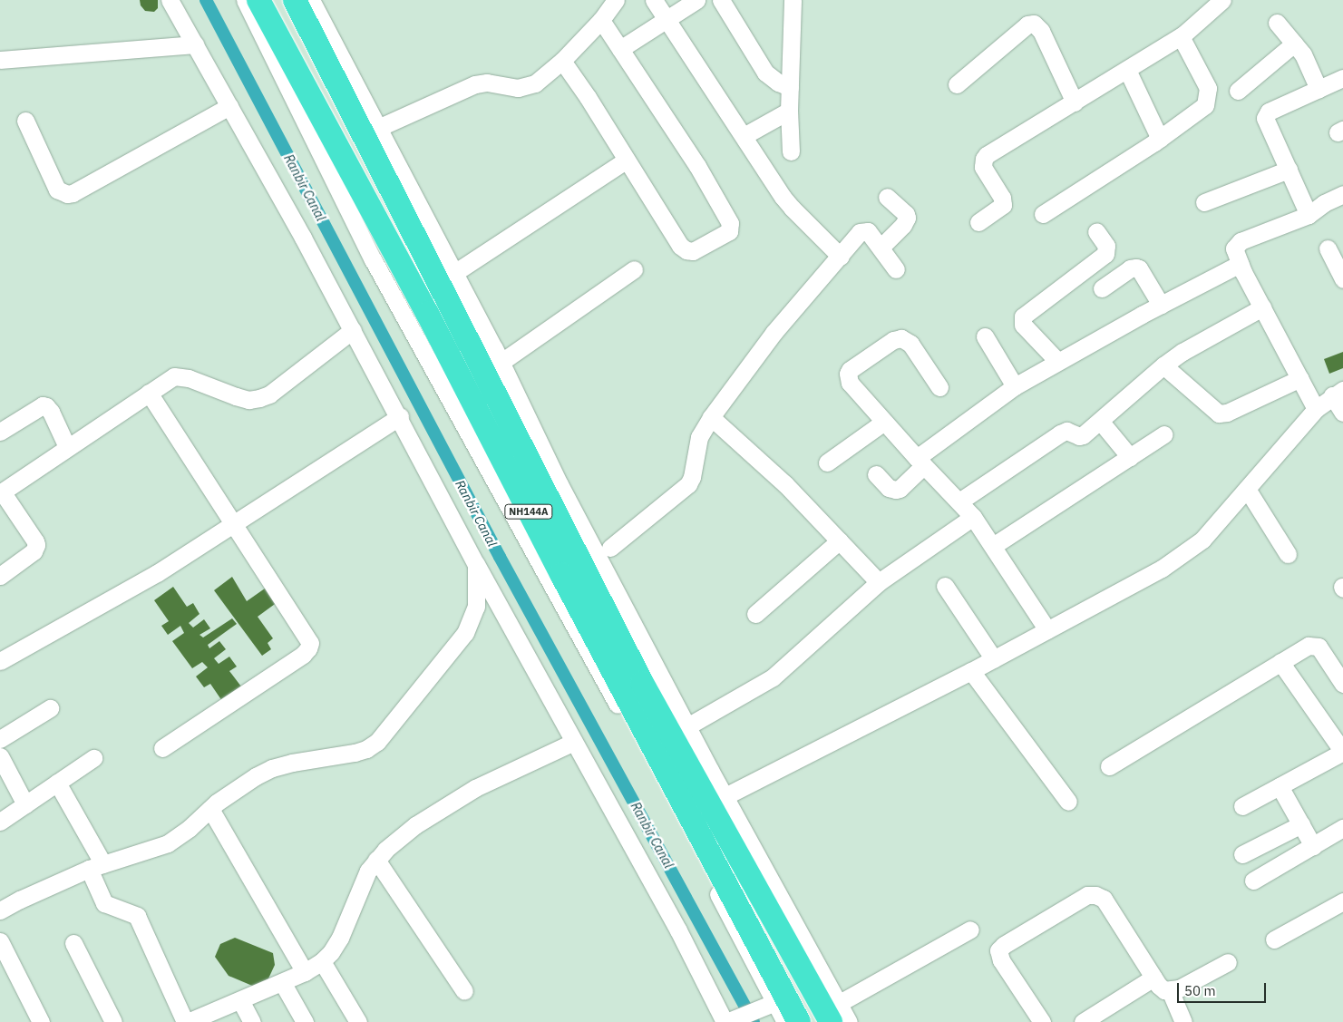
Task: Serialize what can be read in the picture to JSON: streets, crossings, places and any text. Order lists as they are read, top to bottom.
{
  "streets": {
    "highway": ["NH144A"]
  },
  "water": ["Ranbir Canal"],
  "scale_bar": "50 m"
}
